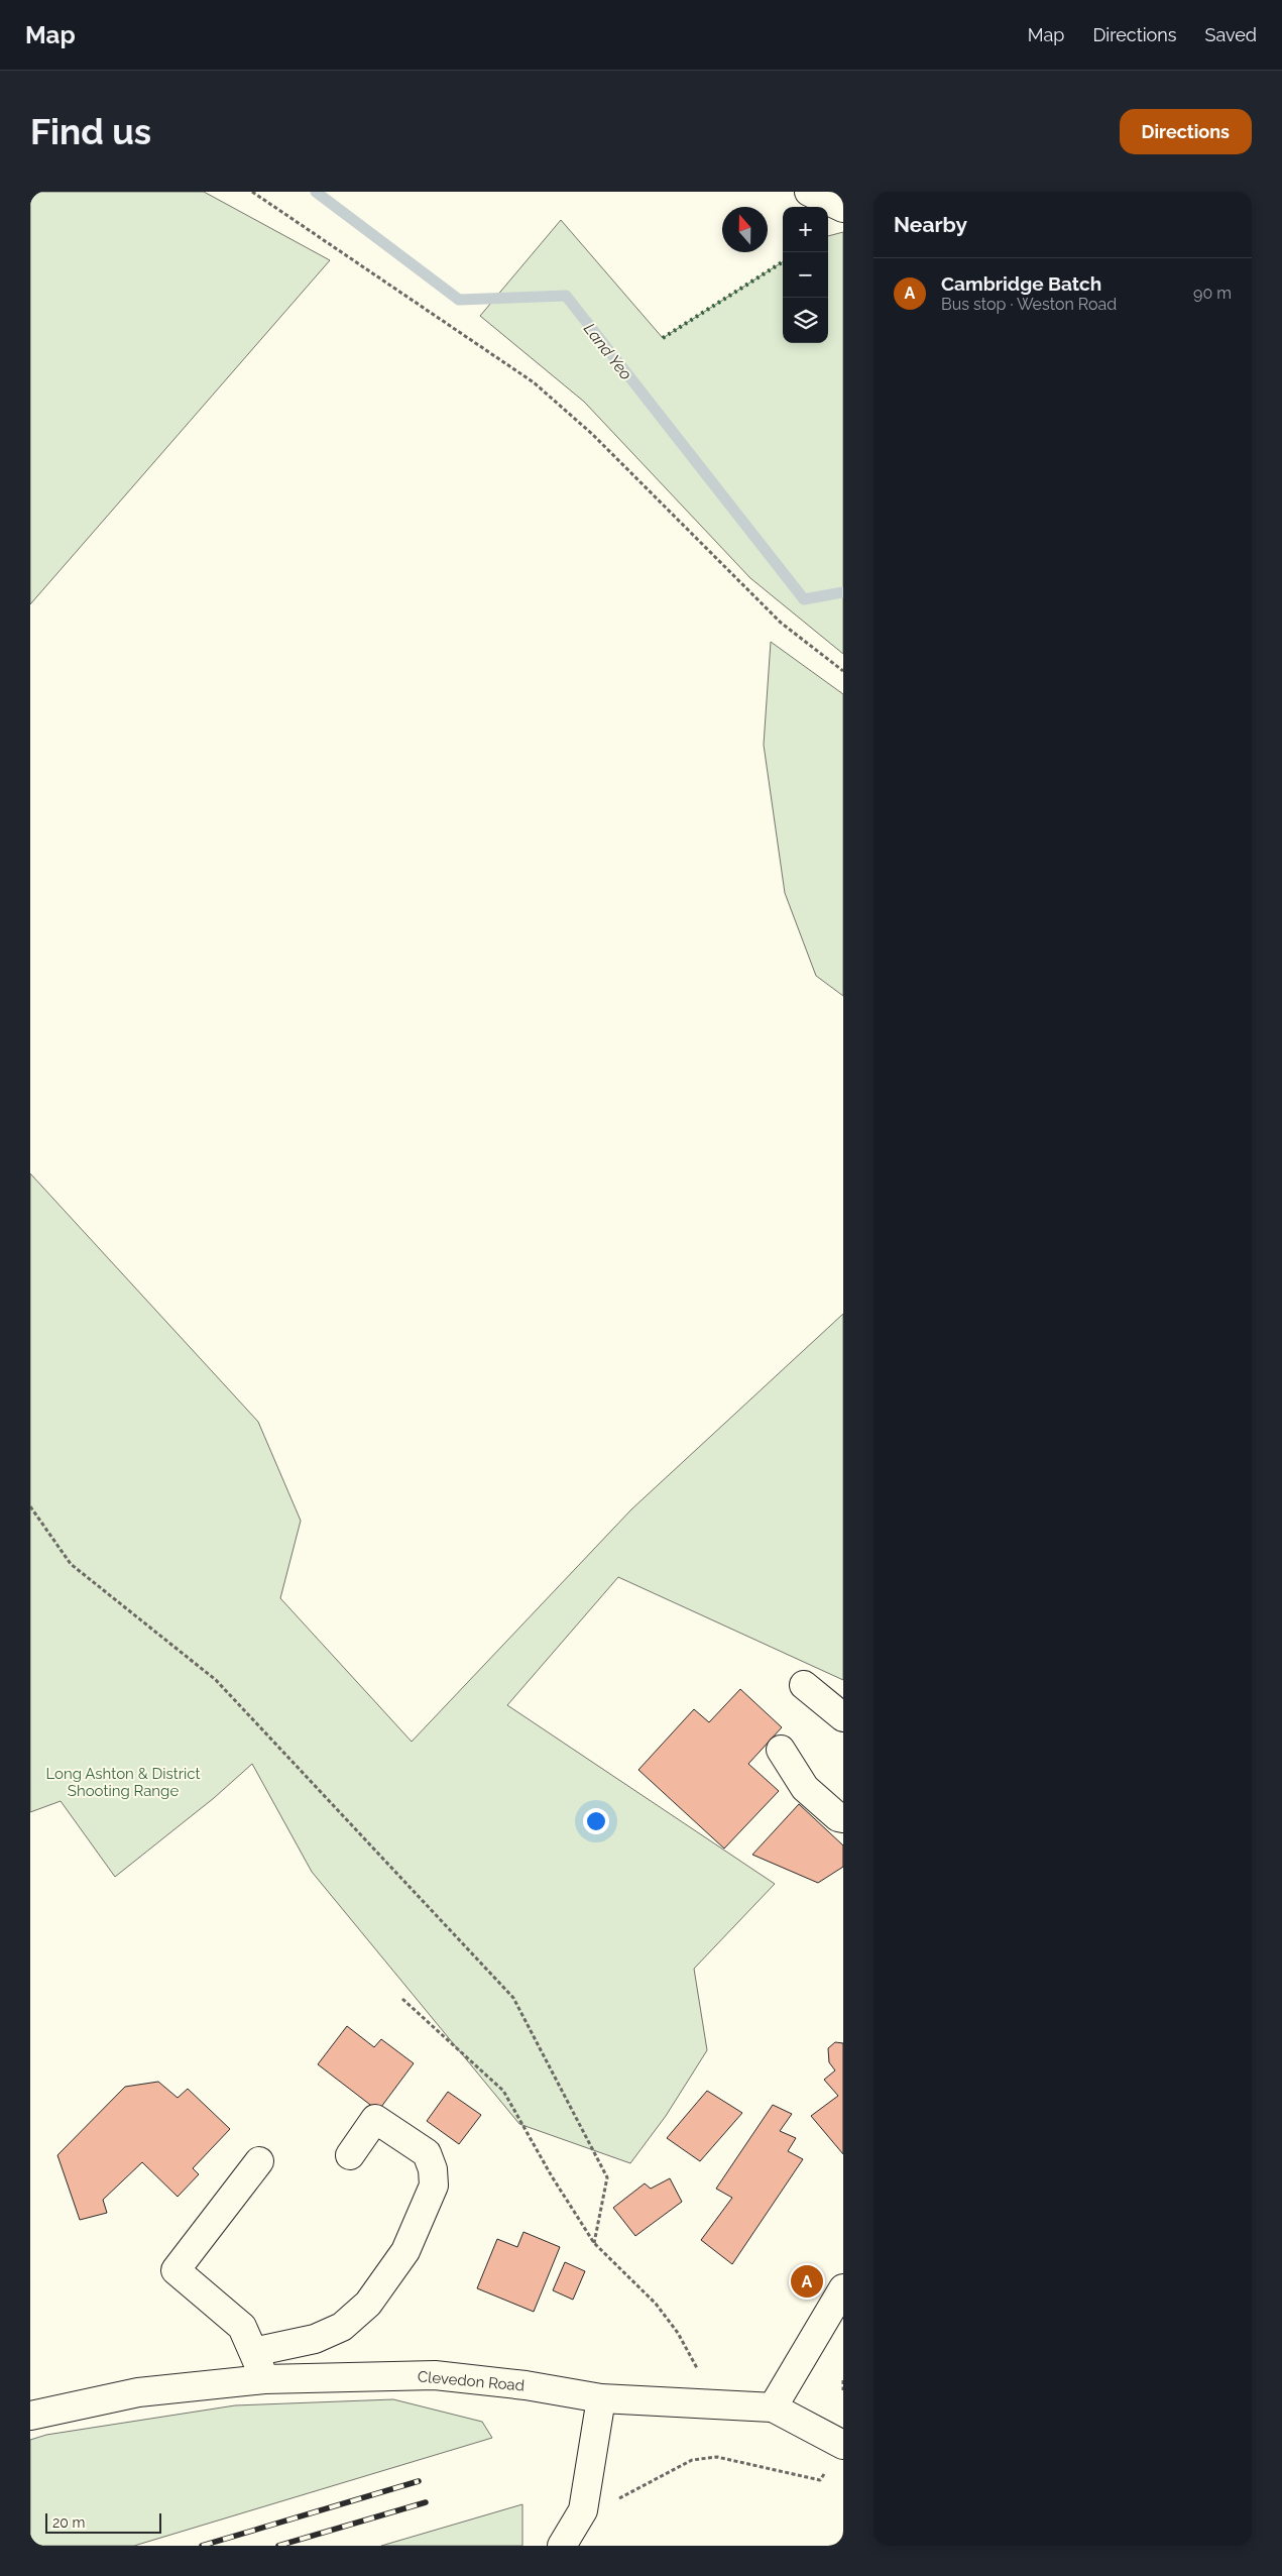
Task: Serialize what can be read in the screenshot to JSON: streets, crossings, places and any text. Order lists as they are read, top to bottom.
{
  "streets": {
    "main road": ["Clevedon Road"]
  },
  "water": ["Land Yeo"],
  "parks": ["Long Ashton & District Shooting Range"],
  "scale_bar": "20 m",
  "north": "top",
  "page": {
    "header": "Map",
    "nav": ["Map", "Directions", "Saved"],
    "buttons": "Directions",
    "title": "Find us",
    "heading": "Nearby",
    "map_buttons": ["+", "−"],
    "list": [
      {
        "mark": "A",
        "name": "Cambridge Batch",
        "note": "Bus stop · Weston Road",
        "value": "90 m"
      }
    ],
    "pins": "A",
    "scale": "20 m"
  }
}
